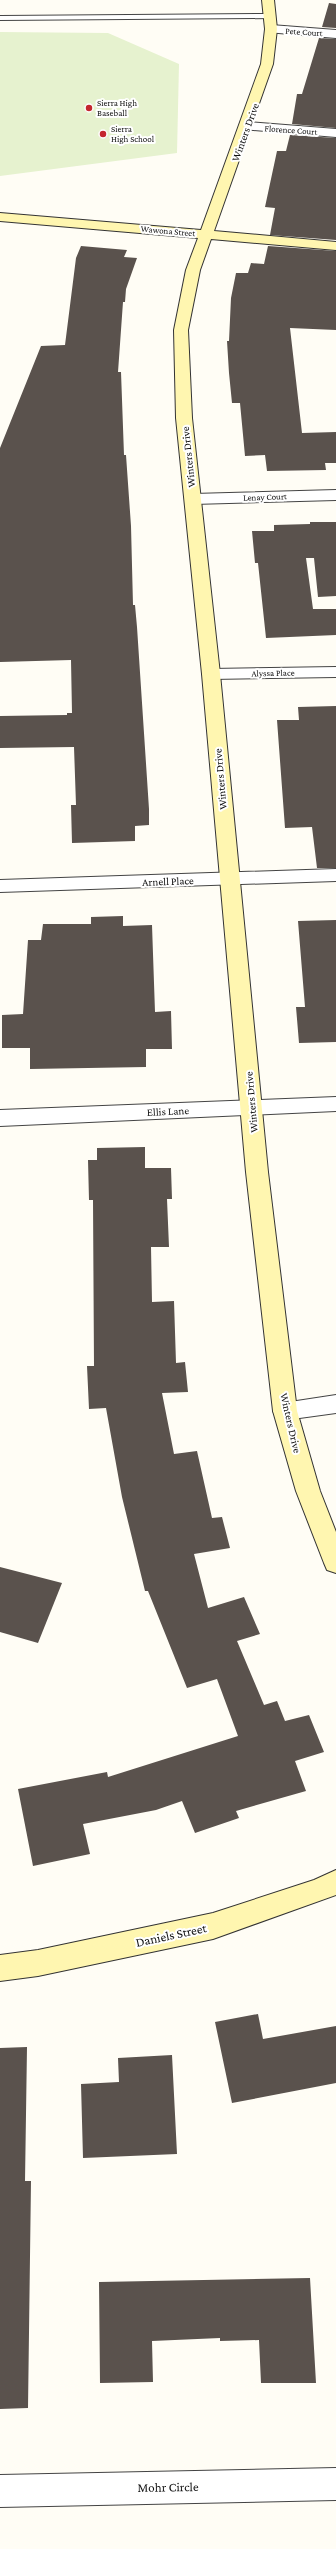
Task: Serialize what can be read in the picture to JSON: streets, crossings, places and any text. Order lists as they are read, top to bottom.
{
  "streets": {
    "street": [
      "Pete Court",
      "Florence Court",
      "Winters Drive",
      "Wawona Street",
      "Lenay Court",
      "Alyssa Place",
      "Arnell Place",
      "Ellis Lane",
      "Daniels Street",
      "Mohr Circle"
    ]
  },
  "crossings": [
    ["Pete Court", "Winters Drive"],
    ["Florence Court", "Winters Drive"],
    ["Winters Drive", "Wawona Street"],
    ["Winters Drive", "Lenay Court"],
    ["Winters Drive", "Alyssa Place"],
    ["Winters Drive", "Arnell Place"],
    ["Winters Drive", "Ellis Lane"]
  ],
  "places": ["Sierra High Baseball", "Sierra High School"]
}
